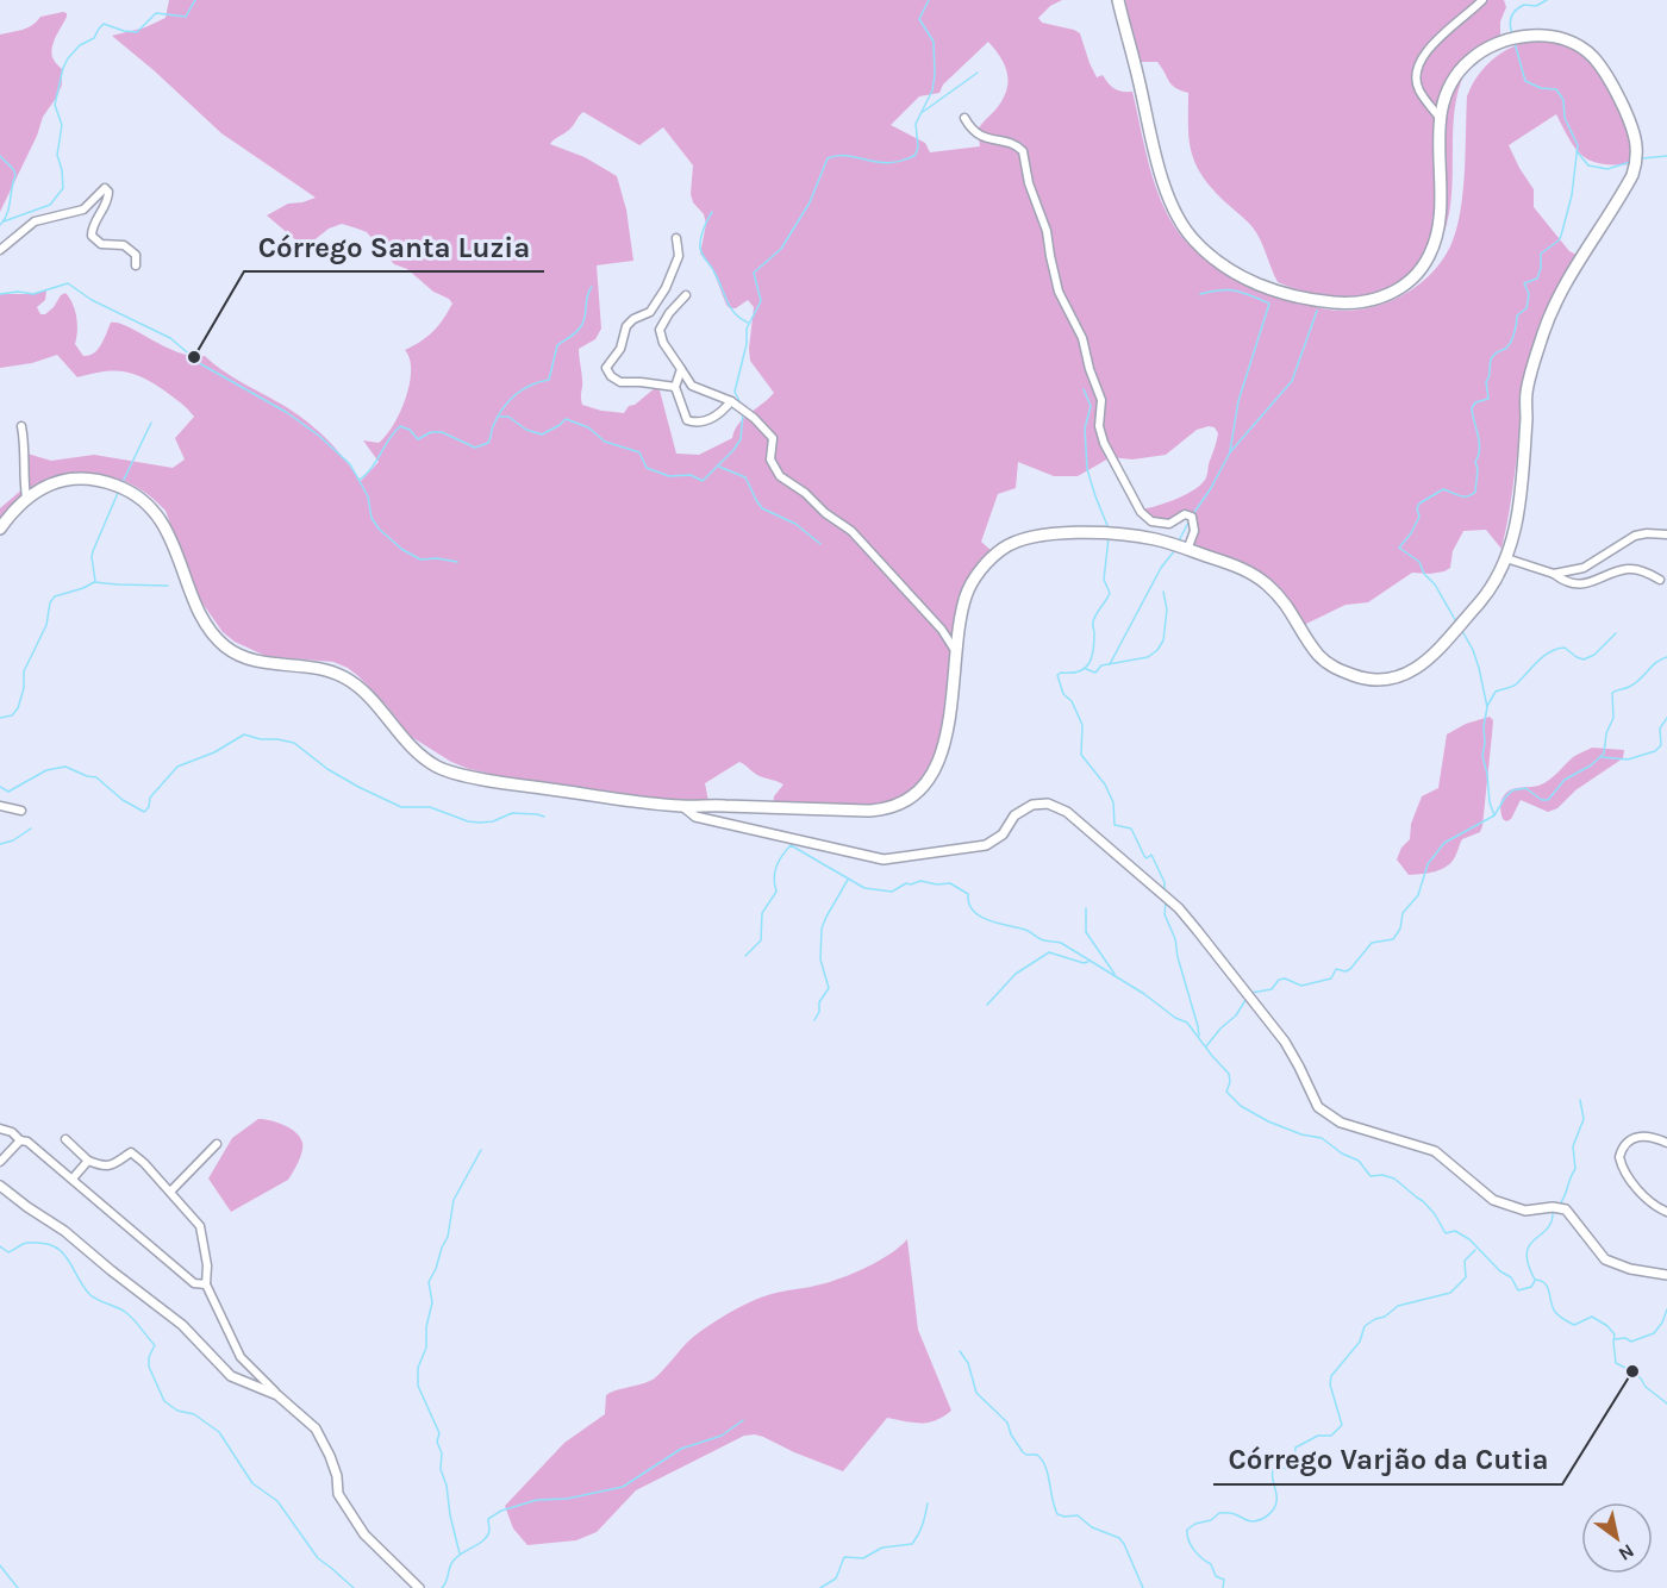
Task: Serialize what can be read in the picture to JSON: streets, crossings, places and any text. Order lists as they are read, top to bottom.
{
  "places": ["Córrego Santa Luzia", "Córrego Varjão da Cutia"],
  "north": "bottom right"
}
